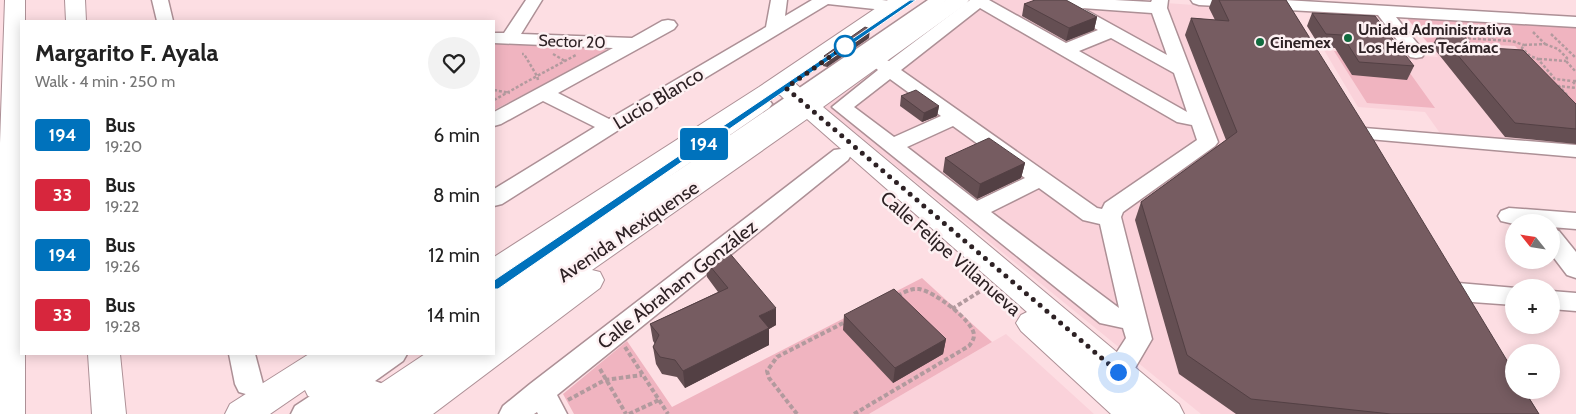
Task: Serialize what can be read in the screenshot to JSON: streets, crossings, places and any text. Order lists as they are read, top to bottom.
{
  "streets": {
    "main road": ["Avenida Mexiquense", "Calle Felipe Villanueva"],
    "street": ["Sector 20", "Lucio Blanco", "Calle Abraham González"]
  },
  "crossings": [
    ["Avenida Mexiquense", "Calle Felipe Villanueva"],
    ["Calle Felipe Villanueva", "Calle Abraham González"]
  ],
  "places": ["Unidad Administrativa Los Héroes Tecámac", "Cinemex"],
  "lines": ["bus line 194"],
  "north": "top left",
  "page": {
    "on_map": "194",
    "heading": ["Margarito F. Ayala", "Walk · 4 min · 250 m"],
    "list": [
      {
        "mark": "194",
        "name": "Bus",
        "note": "19:20",
        "value": "6 min"
      },
      {
        "mark": "33",
        "name": "Bus",
        "note": "19:22",
        "value": "8 min"
      },
      {
        "mark": "194",
        "name": "Bus",
        "note": "19:26",
        "value": "12 min"
      },
      {
        "mark": "33",
        "name": "Bus",
        "note": "19:28",
        "value": "14 min"
      }
    ],
    "map_buttons": ["+", "−"]
  }
}
